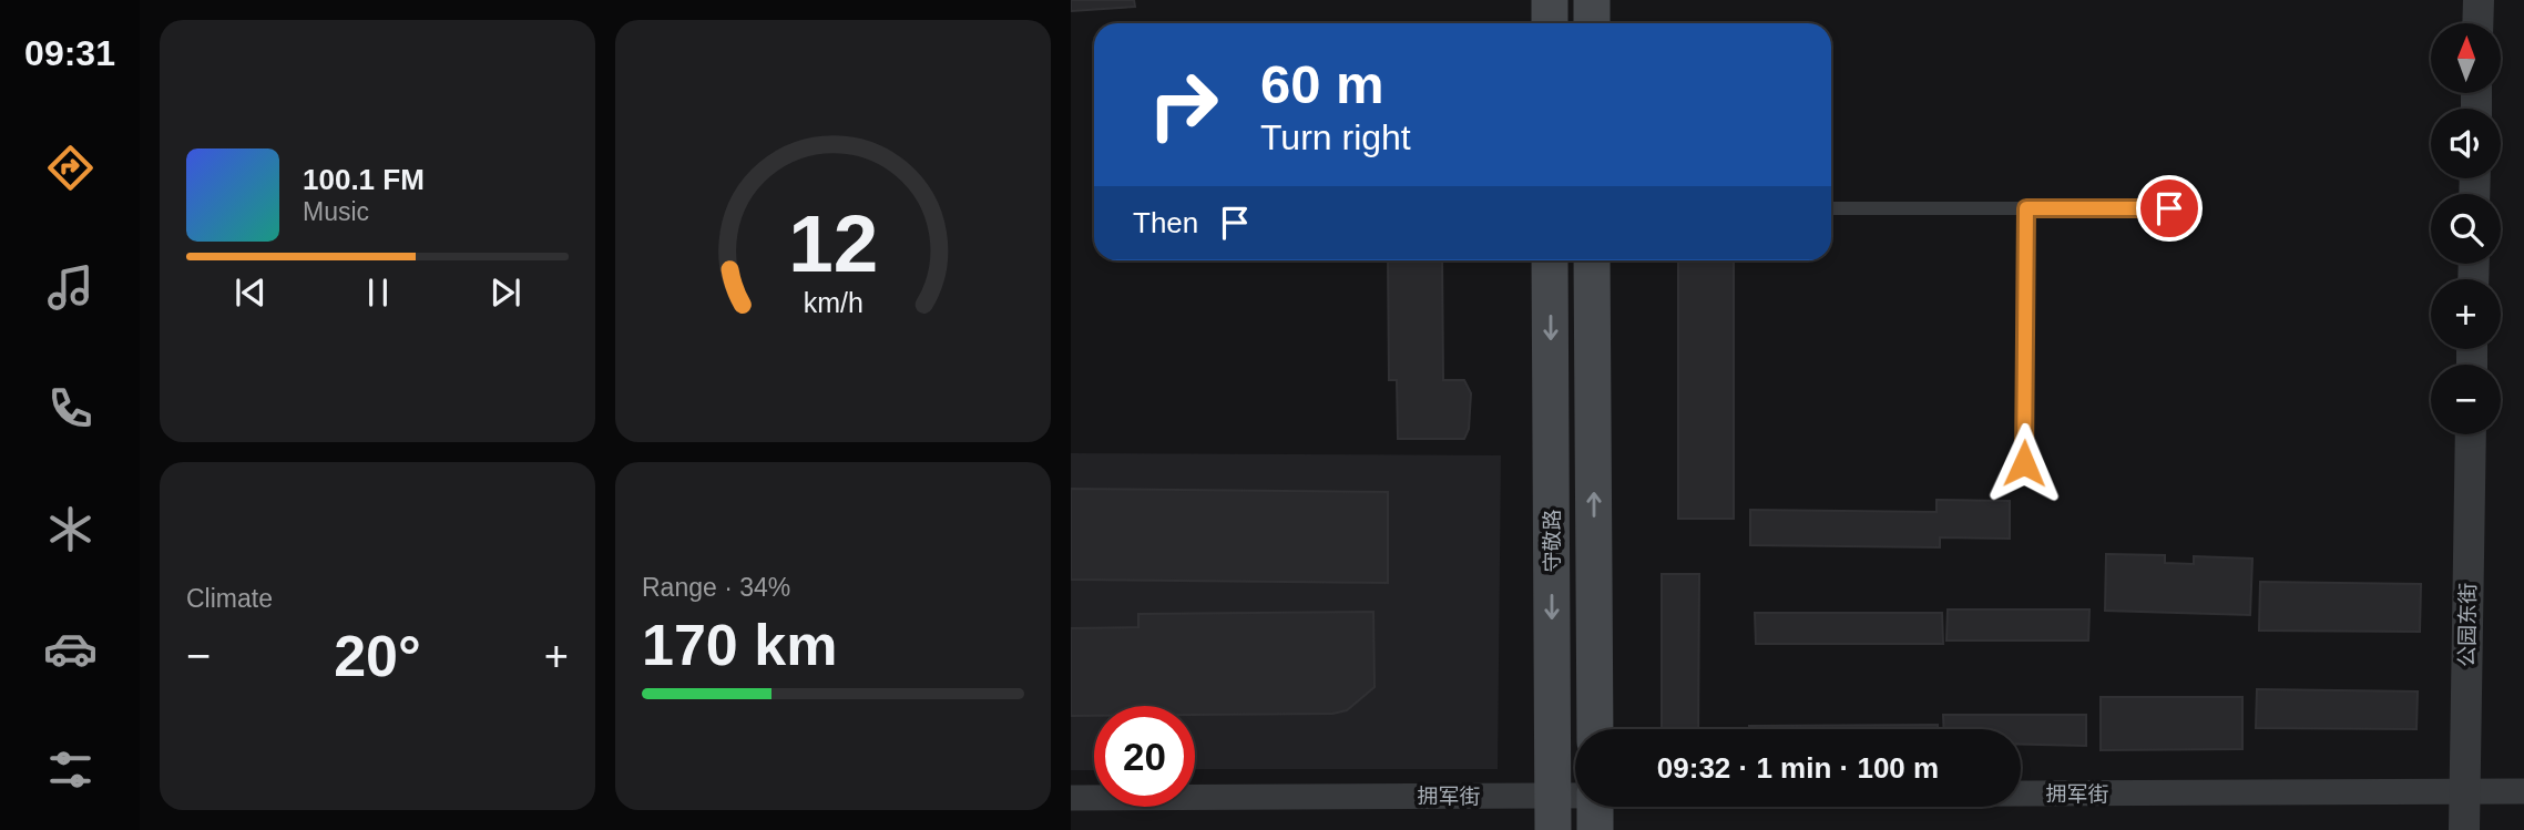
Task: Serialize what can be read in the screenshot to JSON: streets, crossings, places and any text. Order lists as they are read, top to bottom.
{
  "streets": {
    "main road": ["守敬路"],
    "street": ["公园东街", "拥军街"]
  },
  "crossings": [
    ["守敬路", "拥军街"],
    ["公园东街", "拥军街"]
  ],
  "north": "top",
  "page": {
    "tabs": "09:31",
    "map_buttons": ["+", "−"],
    "turn": ["60 m", "Turn right"],
    "song": ["100.1 FM", "Music"],
    "then": "Then",
    "tile": [
      "Climate",
      ["Range · 34%", "170 km"]
    ],
    "heat": ["−", "20°", "+"],
    "limit": "20",
    "trip": "09:32 · 1 min · 100 m",
    "gauge": ["12", "km/h"]
  }
}
